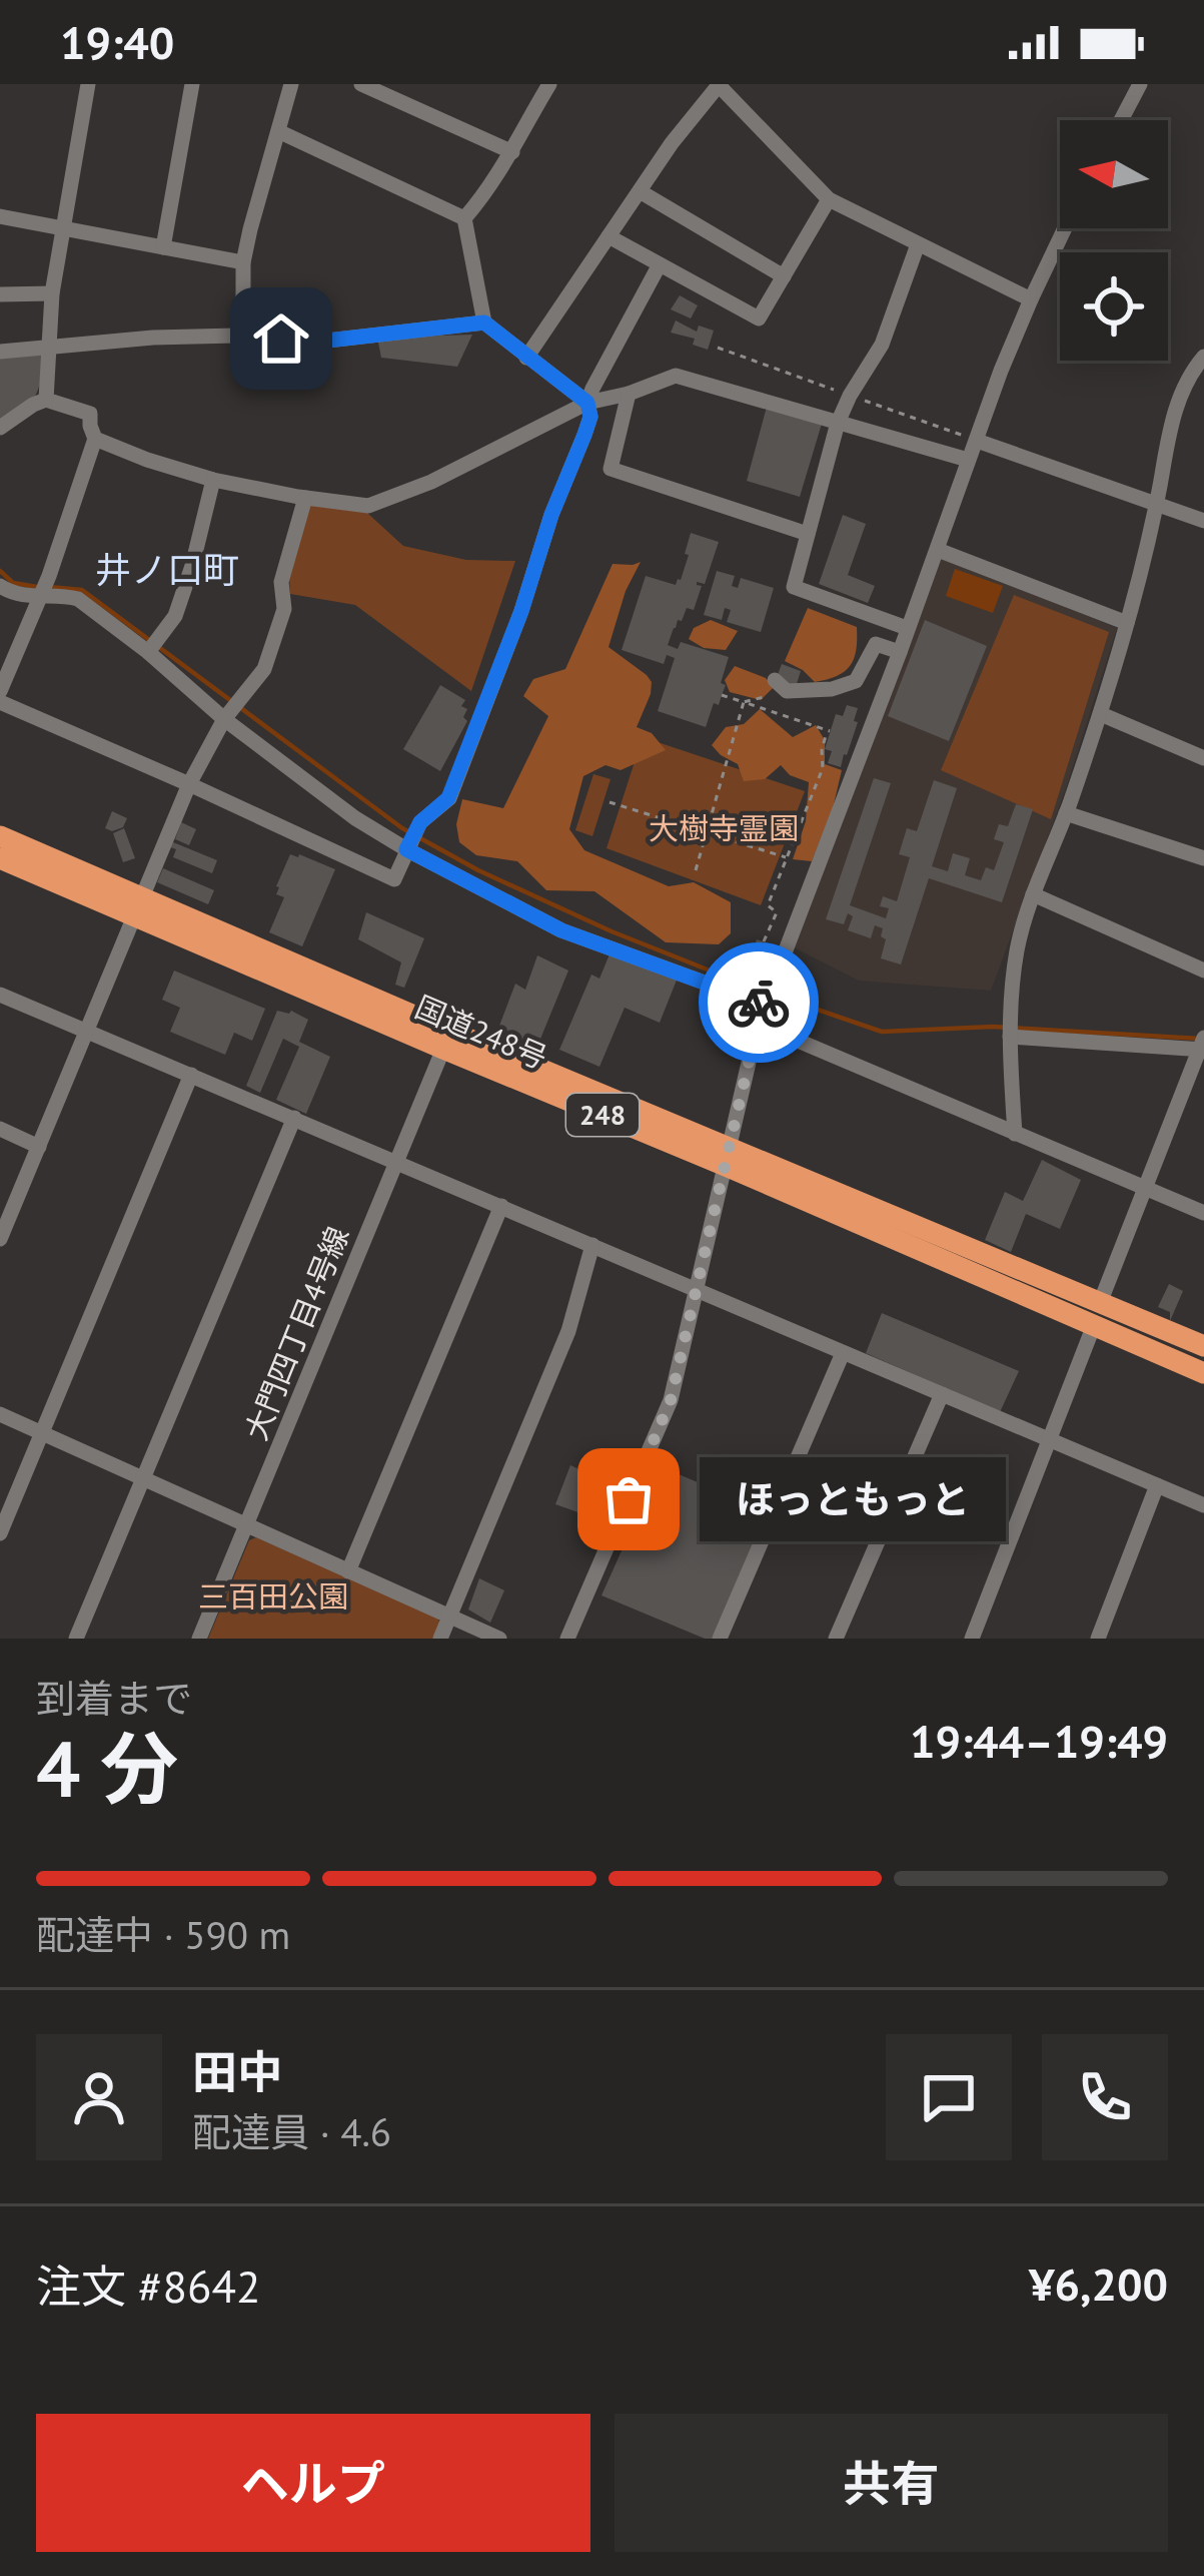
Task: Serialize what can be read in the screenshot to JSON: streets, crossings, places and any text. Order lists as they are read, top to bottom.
{
  "streets": {
    "highway": ["国道248号", "248"],
    "street": ["大門四丁目4号線"]
  },
  "crossings": [
    ["国道248号", "大門四丁目4号線"]
  ],
  "districts": ["井ノ口町"],
  "parks": ["大樹寺霊園", "三百田公園"],
  "places": ["ほっともっと"],
  "north": "left",
  "page": {
    "status": "19:40",
    "bubble": "ほっともっと",
    "heading": ["4 分", "到着まで", "19:44–19:49"],
    "panel": [
      "田中",
      "配達員 · 4.6",
      "注文 #8642",
      "¥6,200"
    ],
    "bar": "配達中 · 590 m",
    "buttons": ["ヘルプ", "共有"]
  }
}
